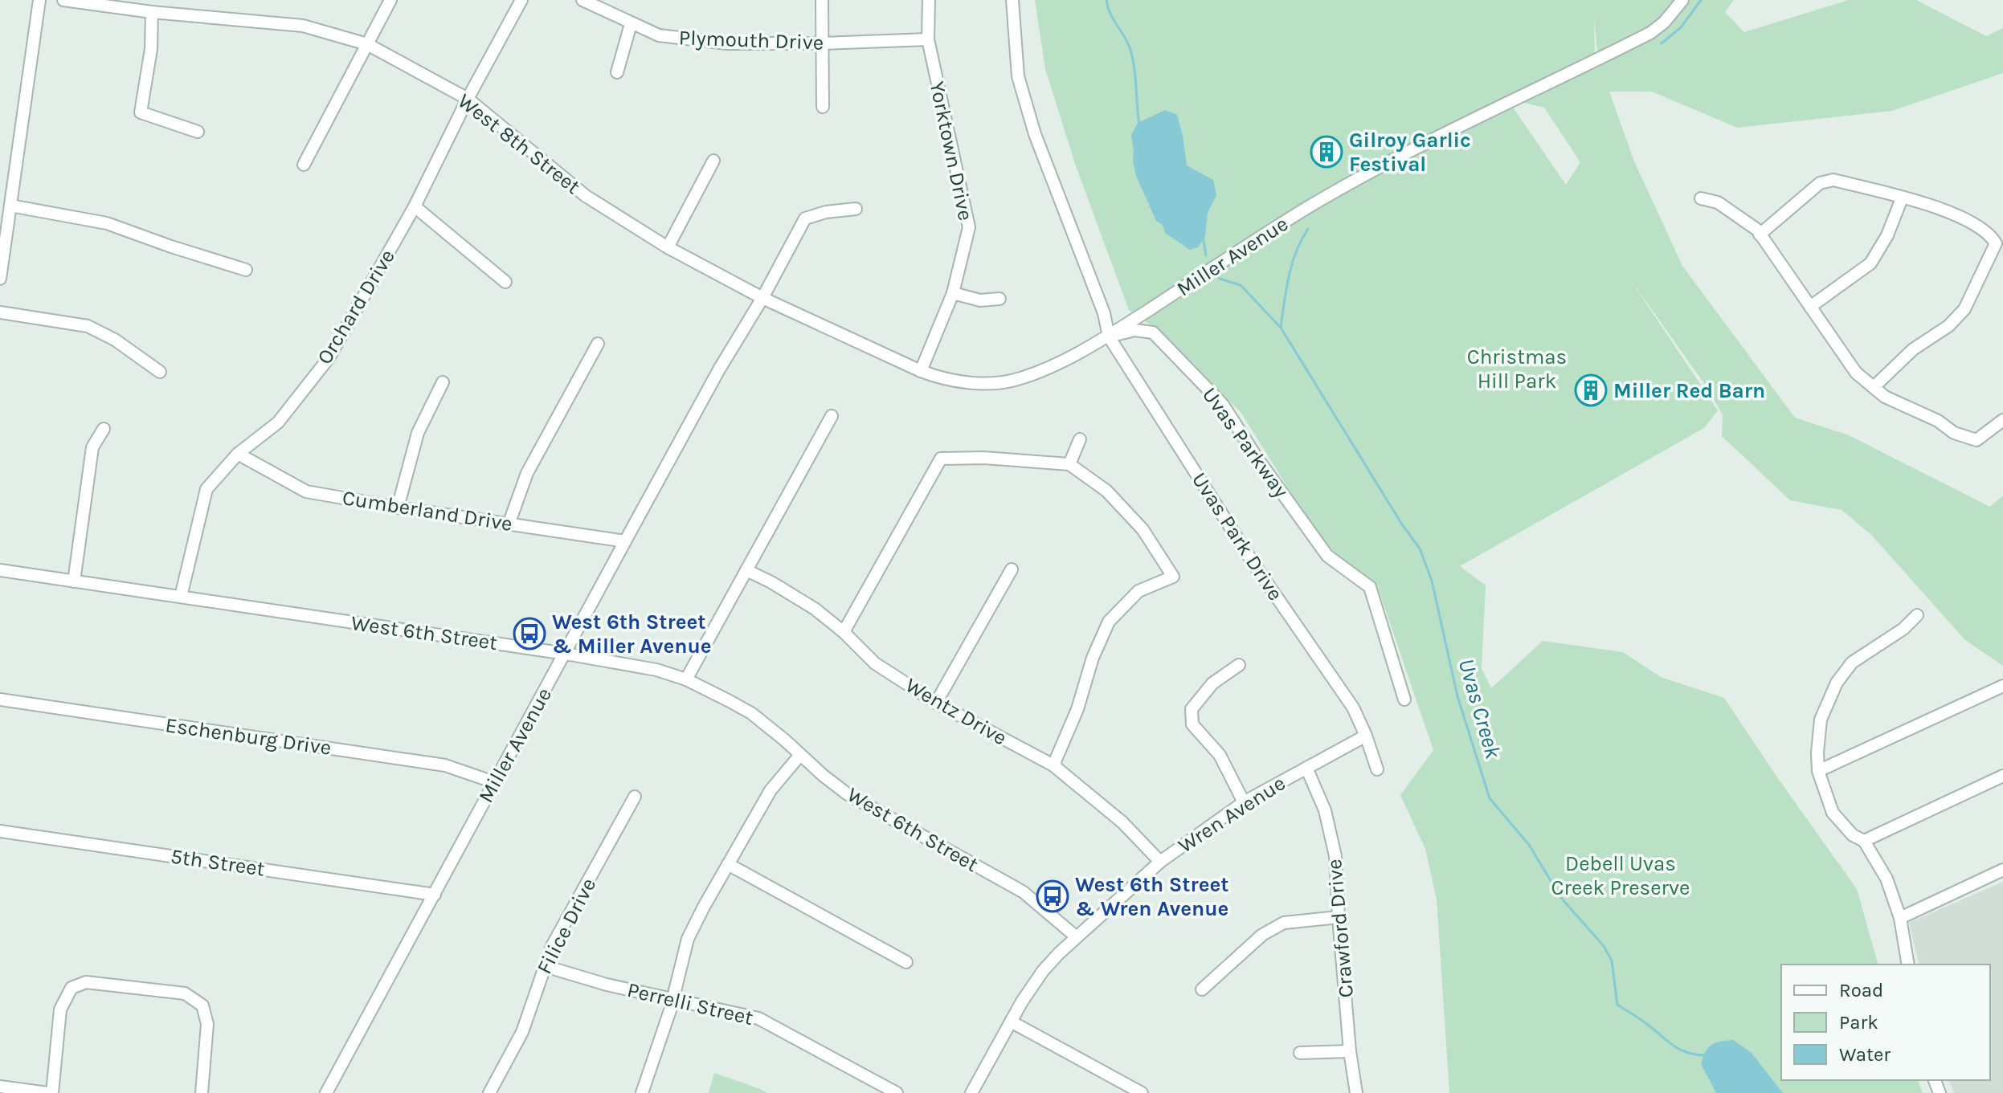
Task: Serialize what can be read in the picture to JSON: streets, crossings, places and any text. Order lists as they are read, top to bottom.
{
  "streets": {
    "street": [
      "Plymouth Drive",
      "West 8th Street",
      "Yorktown Drive",
      "Miller Avenue",
      "Orchard Drive",
      "Uvas Parkway",
      "Cumberland Drive",
      "Uvas Park Drive",
      "West 6th Street",
      "Wentz Drive",
      "Eschenburg Drive",
      "Wren Avenue",
      "5th Street",
      "Filice Drive",
      "Crawford Drive",
      "Perrelli Street"
    ]
  },
  "crossings": [
    ["Plymouth Drive", "Yorktown Drive"],
    ["West 8th Street", "Miller Avenue"],
    ["West 8th Street", "Orchard Drive"],
    ["Yorktown Drive", "Miller Avenue"],
    ["Miller Avenue", "Uvas Parkway"],
    ["Miller Avenue", "Cumberland Drive"],
    ["Miller Avenue", "Uvas Park Drive"],
    ["Miller Avenue", "West 6th Street"],
    ["Miller Avenue", "Eschenburg Drive"],
    ["Miller Avenue", "5th Street"],
    ["Orchard Drive", "Cumberland Drive"],
    ["Orchard Drive", "West 6th Street"],
    ["Uvas Parkway", "Uvas Park Drive"],
    ["Uvas Park Drive", "Wren Avenue"],
    ["West 6th Street", "Wren Avenue"],
    ["Wentz Drive", "Wren Avenue"],
    ["Wren Avenue", "Crawford Drive"],
    ["Filice Drive", "Perrelli Street"]
  ],
  "water": ["Uvas Creek"],
  "parks": ["Christmas Hill Park", "Debell Uvas Creek Preserve"],
  "places": {
    "building": ["Gilroy Garlic Festival", "Miller Red Barn"],
    "bus stop": ["West 6th Street & Miller Avenue", "West 6th Street & Wren Avenue"]
  },
  "legend": ["Road", "Park", "Water"]
}
